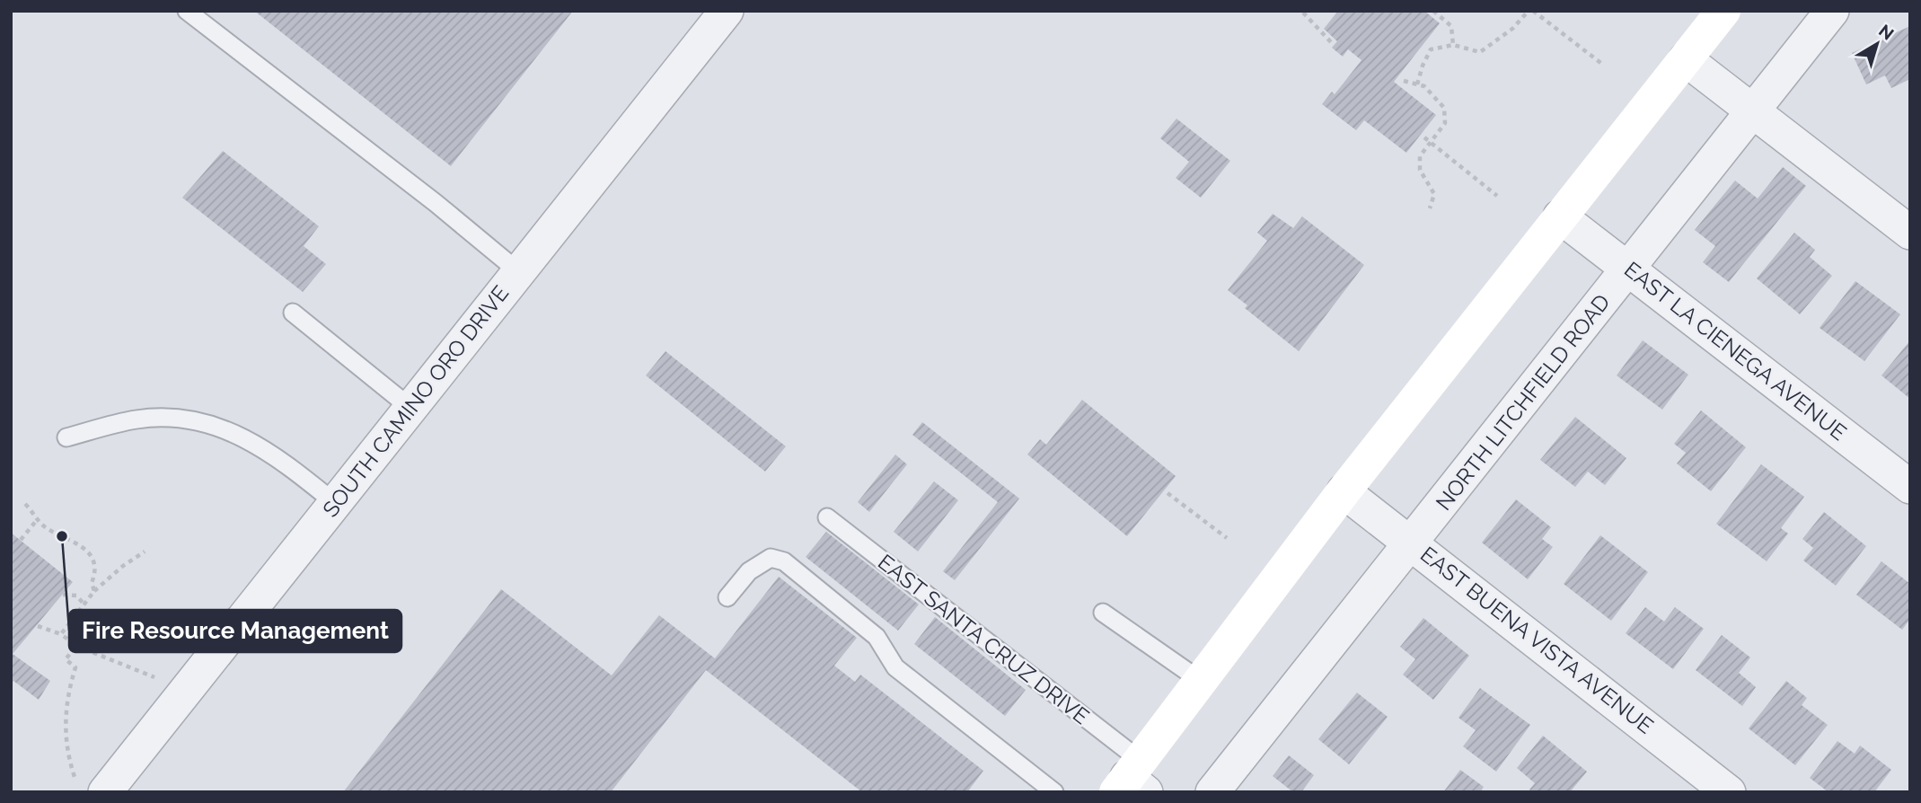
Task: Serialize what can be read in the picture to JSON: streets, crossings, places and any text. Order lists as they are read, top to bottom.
{
  "streets": {
    "street": [
      "EAST LA CIENEGA AVENUE",
      "SOUTH CAMINO ORO DRIVE",
      "NORTH LITCHFIELD ROAD",
      "EAST BUENA VISTA AVENUE"
    ],
    "lane": ["EAST SANTA CRUZ DRIVE"]
  },
  "crossings": [
    ["EAST LA CIENEGA AVENUE", "NORTH LITCHFIELD ROAD"],
    ["NORTH LITCHFIELD ROAD", "EAST BUENA VISTA AVENUE"]
  ],
  "places": ["Fire Resource Management"],
  "north": "top right"
}
